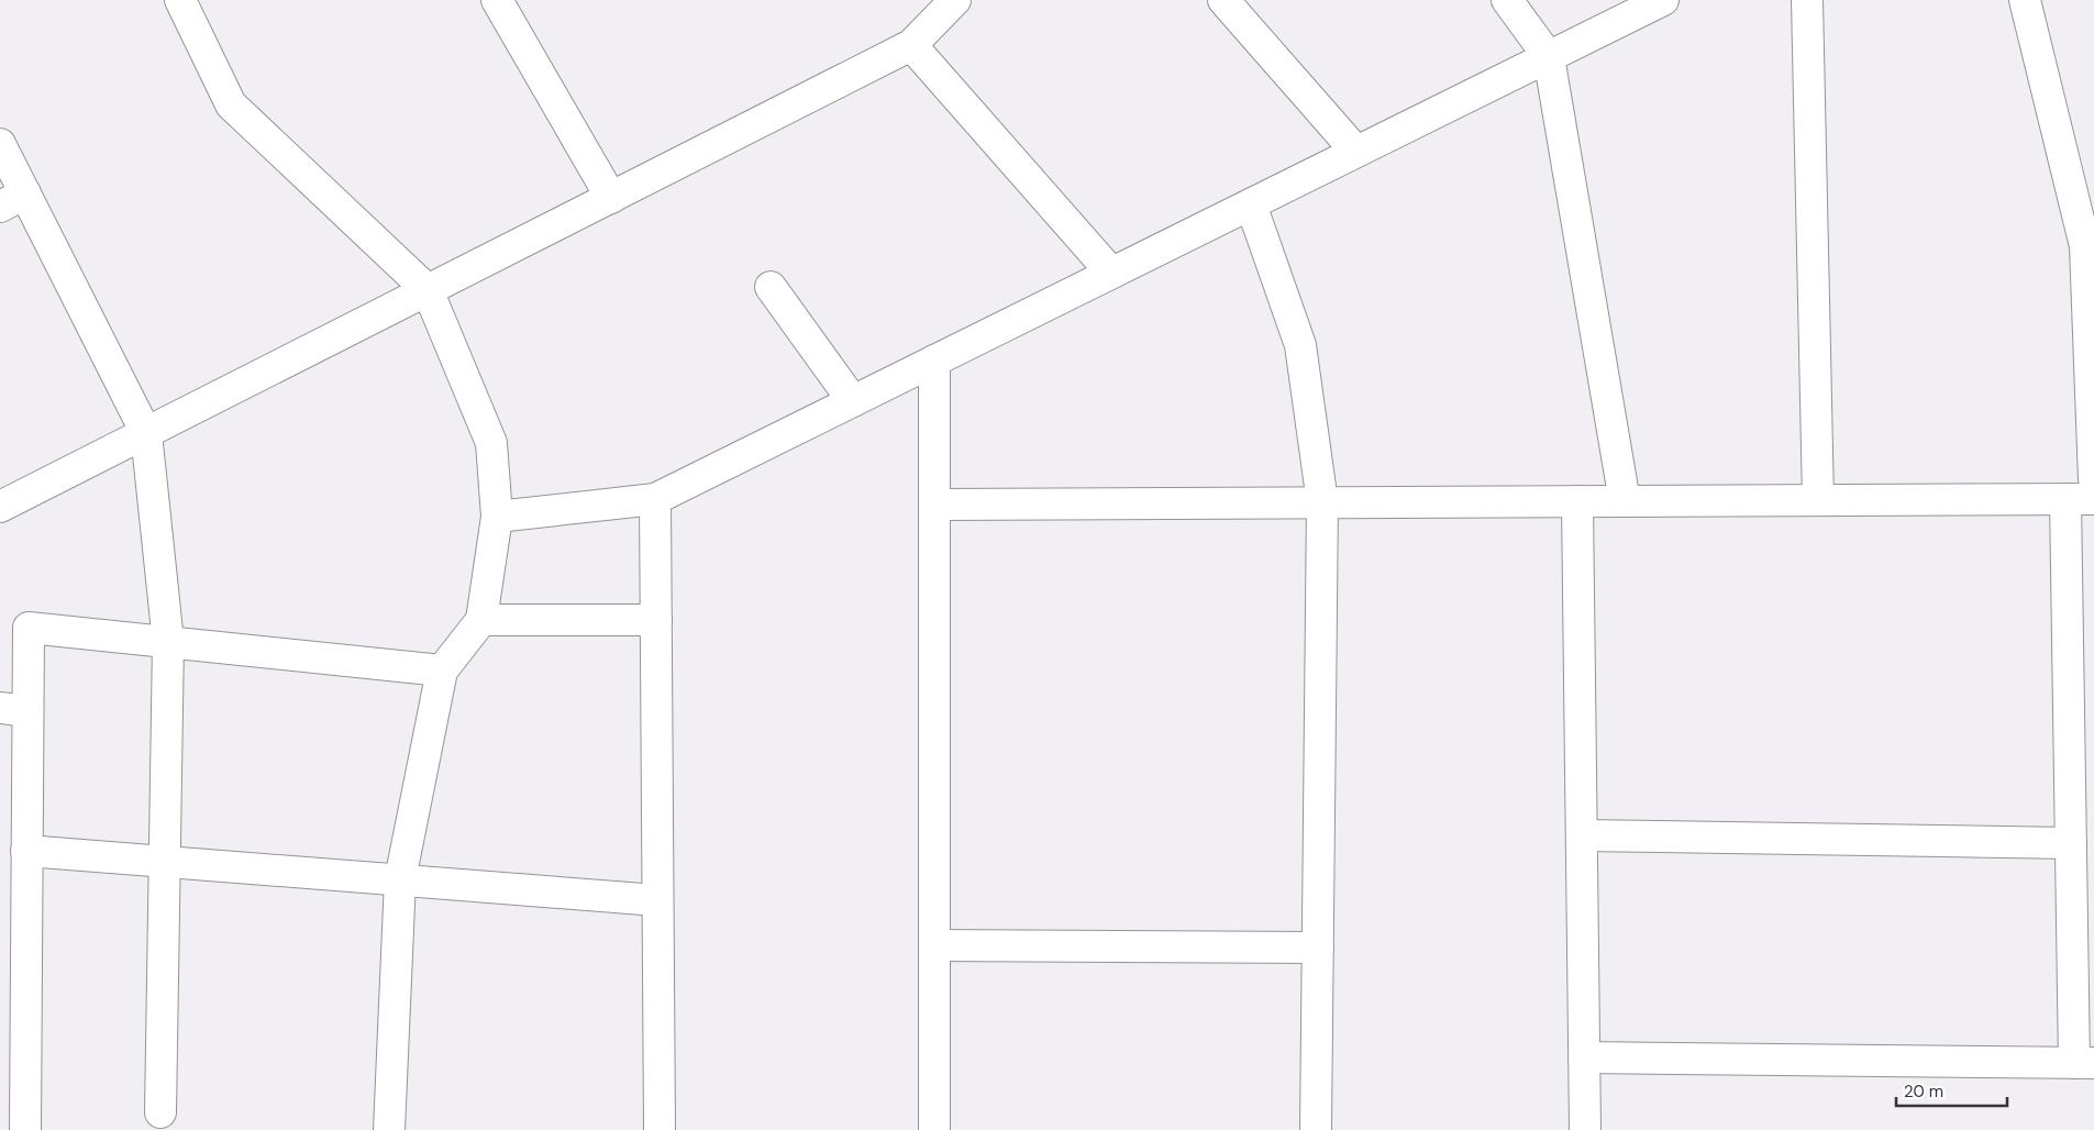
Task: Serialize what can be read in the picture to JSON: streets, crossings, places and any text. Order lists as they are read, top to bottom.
{
  "scale_bar": "20 m"
}
